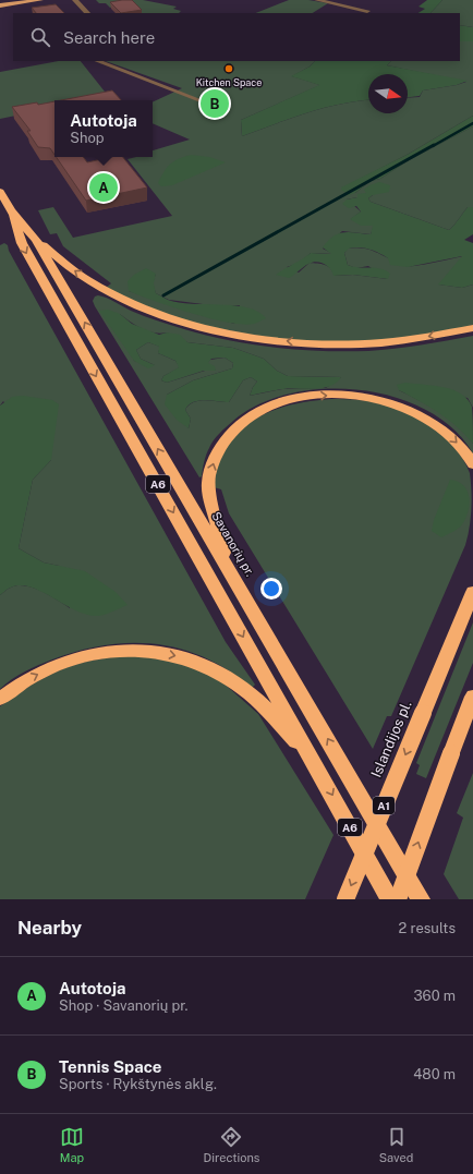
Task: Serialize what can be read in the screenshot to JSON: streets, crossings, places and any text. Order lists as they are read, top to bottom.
{
  "streets": {
    "highway": [
      "A6",
      "Savanorių pr.",
      "Islandijos pl.",
      "A1"
    ]
  },
  "places": ["Kitchen Space"],
  "north": "right",
  "page": {
    "search": "Search here",
    "pins": ["B", "A"],
    "popup": ["Autotoja", "Shop"],
    "heading": ["Nearby", "2 results"],
    "list": [
      {
        "mark": "A",
        "name": "Autotoja",
        "note": "Shop · Savanorių pr.",
        "value": "360 m"
      },
      {
        "mark": "B",
        "name": "Tennis Space",
        "note": "Sports · Rykštynės aklg.",
        "value": "480 m"
      }
    ],
    "nav": ["Map", "Directions", "Saved"]
  }
}
